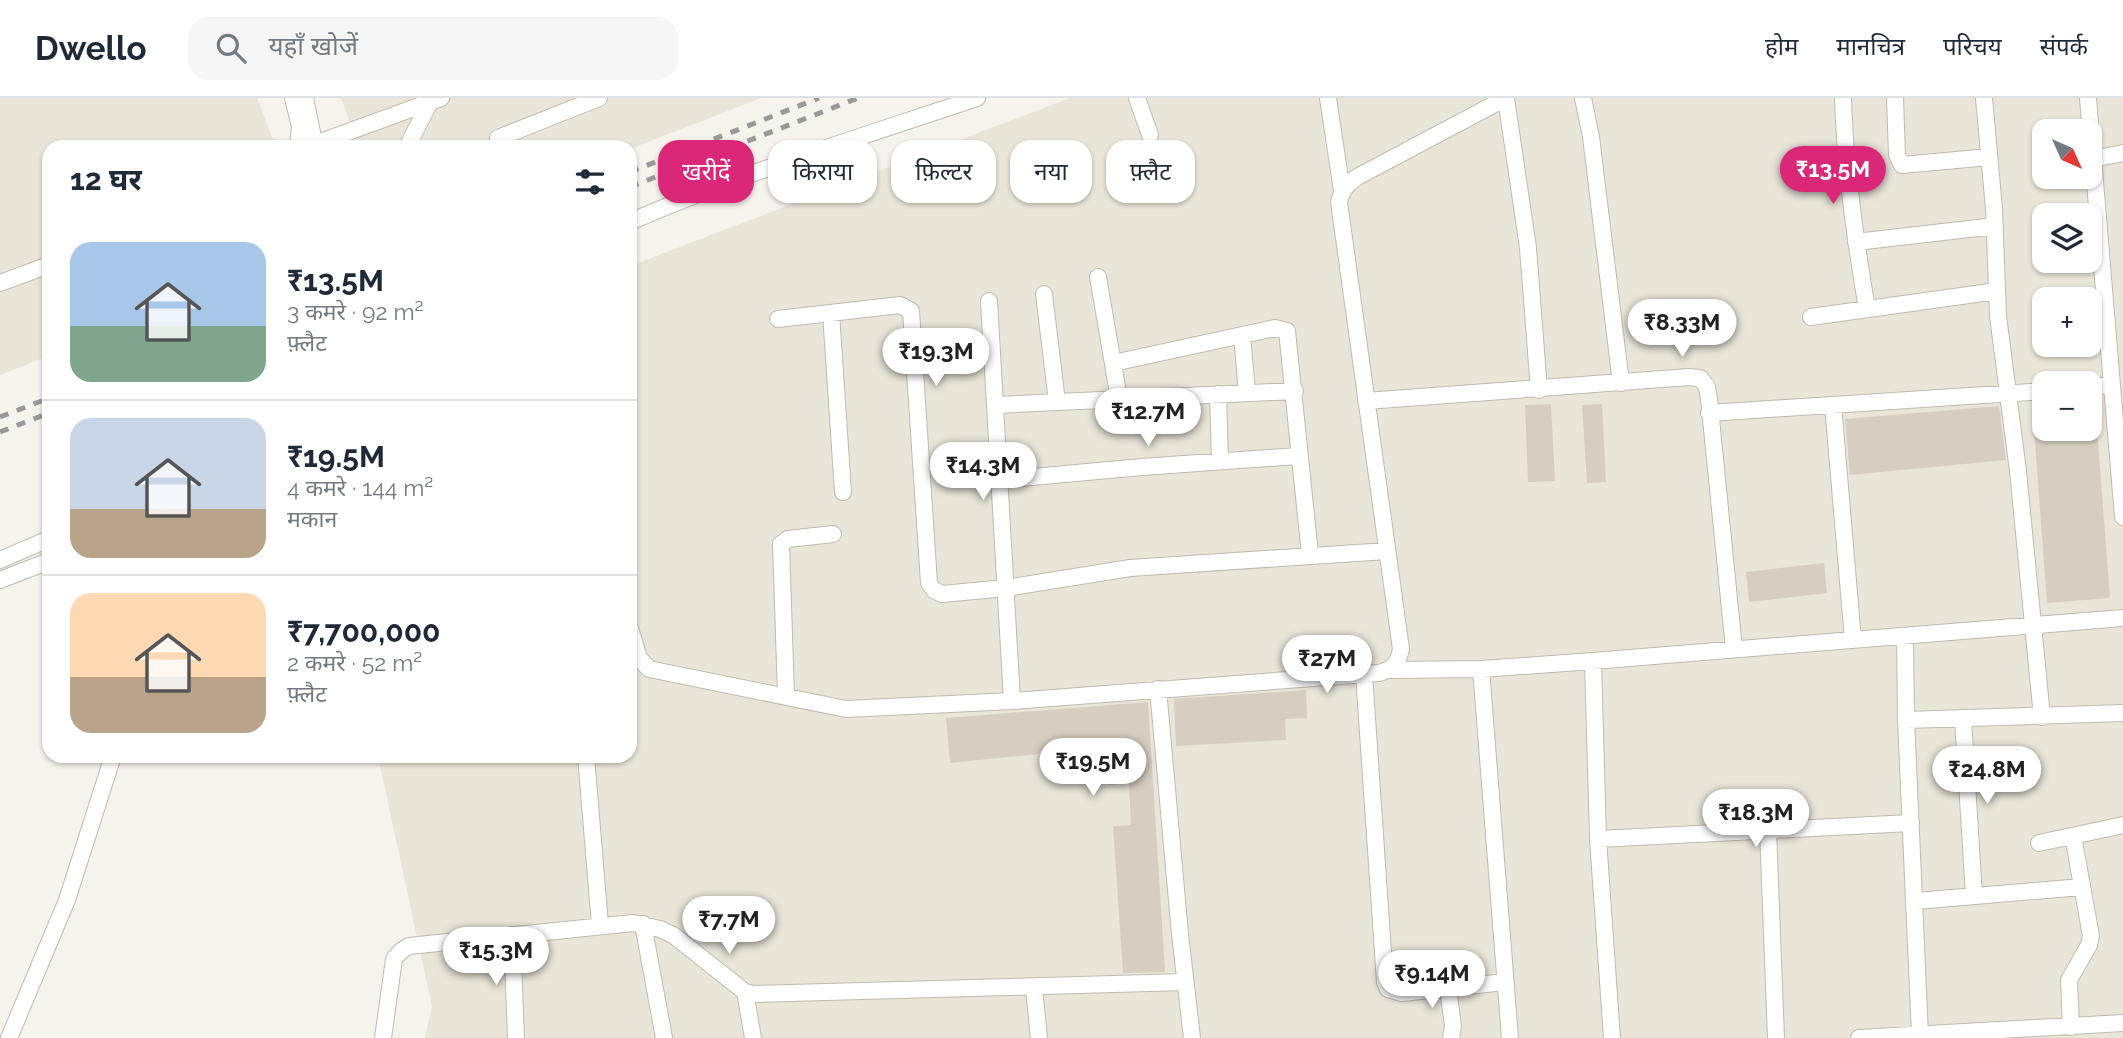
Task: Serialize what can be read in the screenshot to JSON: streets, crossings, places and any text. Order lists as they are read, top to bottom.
{
  "north": "bottom right",
  "page": {
    "header": "Dwello",
    "search": "यहाँ खोजें",
    "nav": [
      "होम",
      "मानचित्र",
      "परिचय",
      "संपर्क"
    ],
    "map_buttons": ["+", "−"],
    "chip": [
      "खरीदें",
      "किराया",
      "फ़िल्टर",
      "नया",
      "फ़्लैट"
    ],
    "heading": "12 घर",
    "price": [
      "₹13.5M",
      "₹8.33M",
      "₹19.3M",
      "₹12.7M",
      "₹14.3M",
      "₹27M",
      "₹19.5M",
      "₹24.8M",
      "₹18.3M",
      "₹7.7M",
      "₹15.3M",
      "₹9.14M"
    ],
    "list": [
      {
        "name": "₹13.5M",
        "note": "3 कमरे · 92 m² · फ़्लैट"
      },
      {
        "name": "₹19.5M",
        "note": "4 कमरे · 144 m² · मकान"
      },
      {
        "name": "₹7,700,000",
        "note": "2 कमरे · 52 m² · फ़्लैट"
      }
    ]
  }
}
